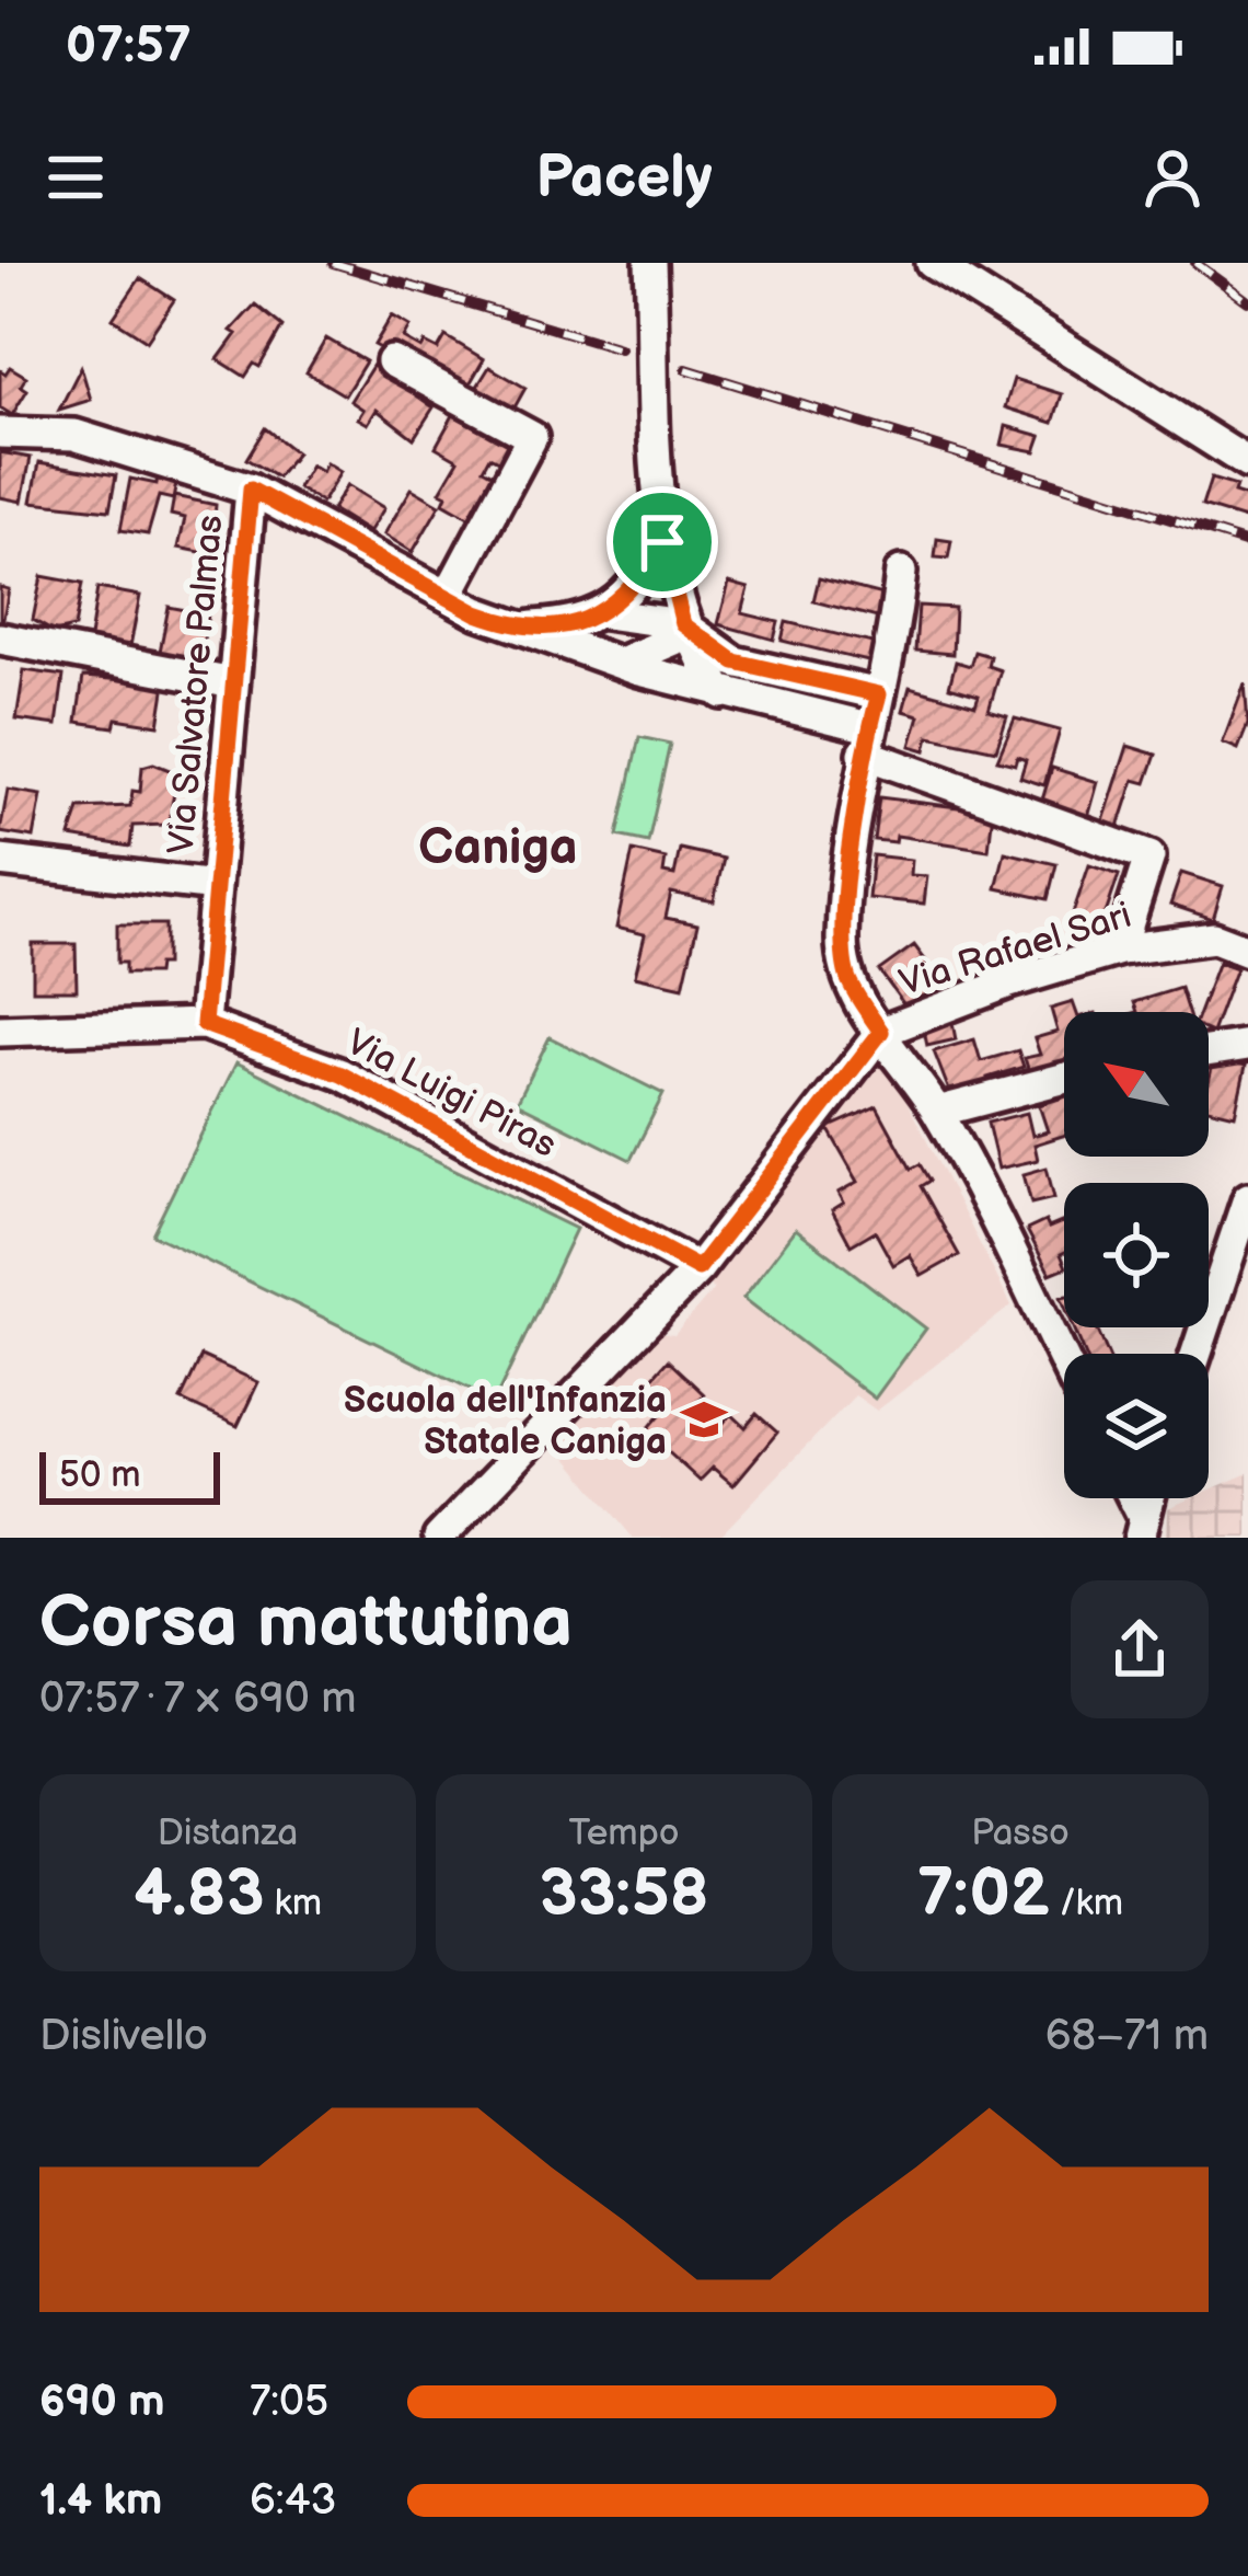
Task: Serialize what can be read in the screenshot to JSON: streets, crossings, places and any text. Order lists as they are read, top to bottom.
{
  "streets": {
    "street": ["Via Salvatore Palmas", "Via Rafael Sari", "Via Luigi Piras"]
  },
  "crossings": [
    ["Via Salvatore Palmas", "Via Luigi Piras"]
  ],
  "districts": ["Caniga"],
  "places": {
    "school or university": ["Scuola dell'Infanzia Statale Caniga"]
  },
  "scale_bar": "50 m",
  "north": "top left",
  "page": {
    "status": "07:57",
    "header": "Pacely",
    "scale": "50 m",
    "heading": ["Corsa mattutina", "07:57 · 7 × 690 m"],
    "stats": [
      ["Distanza", "4.83 km"],
      ["Tempo", "33:58"],
      ["Passo", "7:02 /km"]
    ],
    "chart": ["Dislivello", "68–71 m"],
    "list": [
      {
        "name": "690 m",
        "note": "7:05"
      },
      {
        "name": "1.4 km",
        "note": "6:43"
      }
    ]
  }
}
